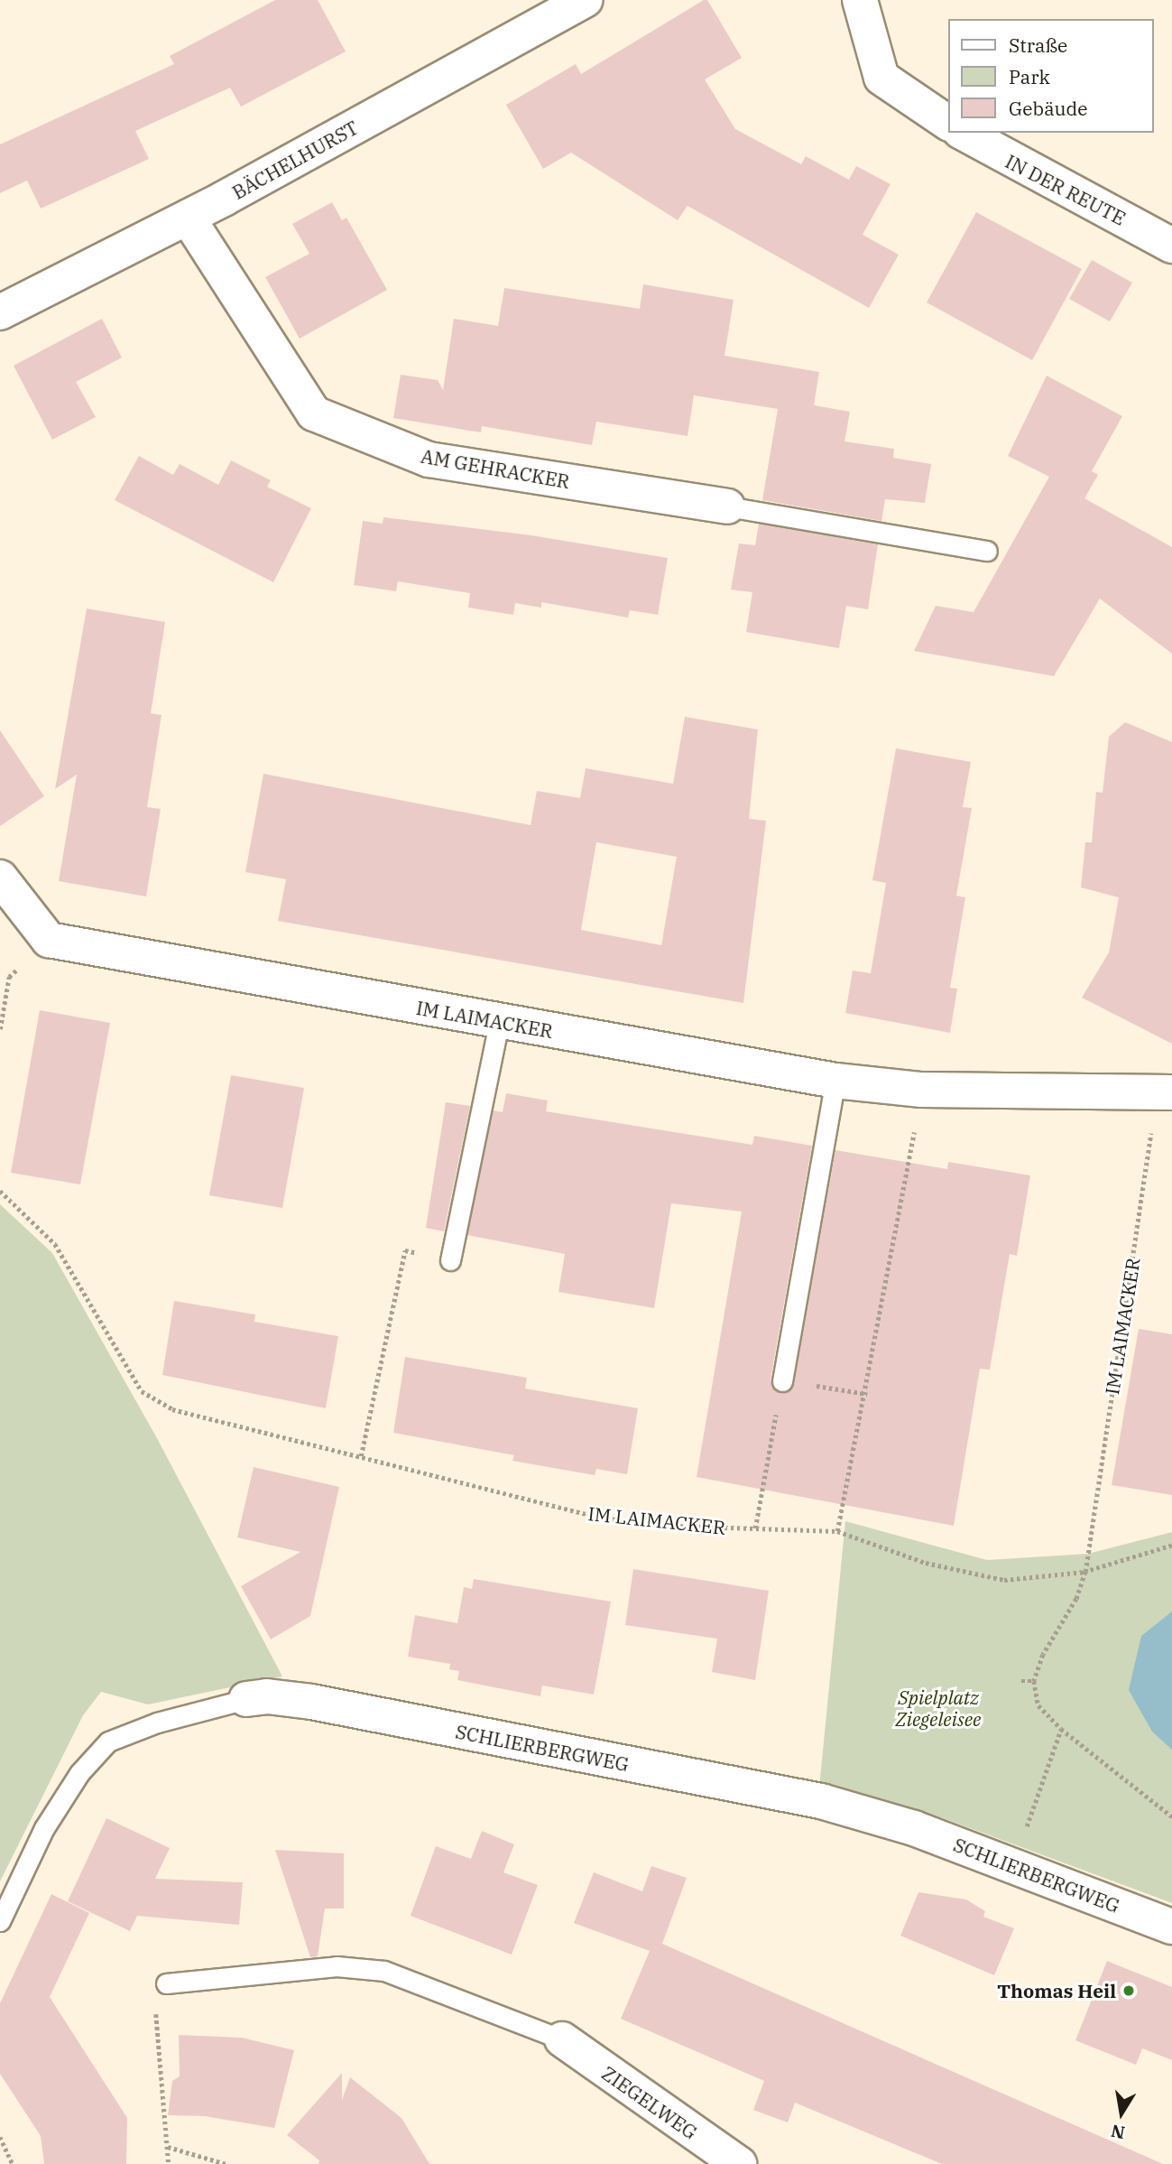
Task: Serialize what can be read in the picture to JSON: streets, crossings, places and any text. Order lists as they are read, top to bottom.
{
  "streets": {
    "street": [
      "BÄCHELHURST",
      "IN DER REUTE",
      "AM GEHRACKER",
      "IM LAIMACKER",
      "SCHLIERBERGWEG",
      "ZIEGELWEG"
    ]
  },
  "crossings": [
    ["BÄCHELHURST", "AM GEHRACKER"]
  ],
  "parks": ["Spielplatz Ziegeleisee"],
  "places": ["Thomas Heil"],
  "legend": ["Straße", "Park", "Gebäude"],
  "north": "bottom"
}
